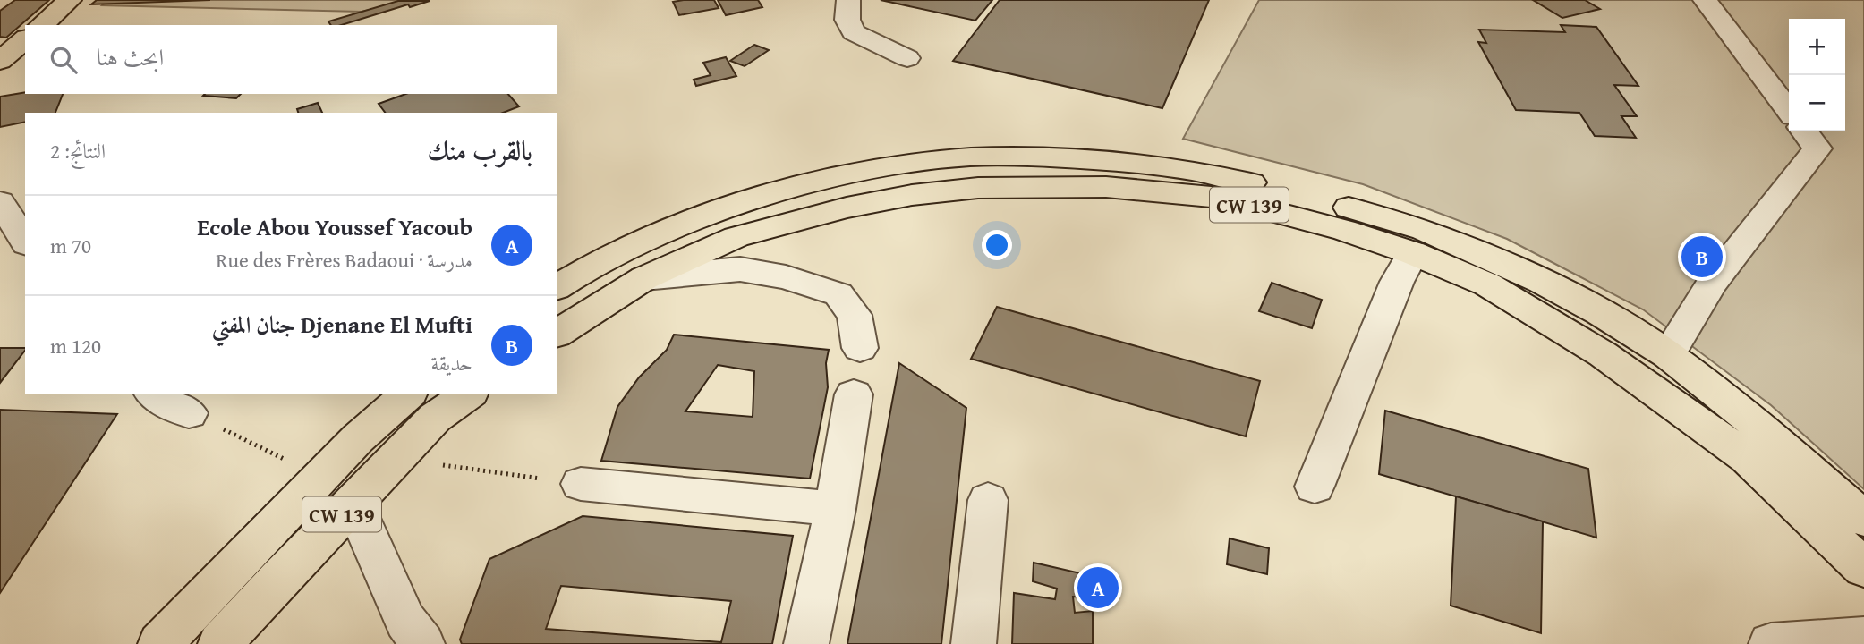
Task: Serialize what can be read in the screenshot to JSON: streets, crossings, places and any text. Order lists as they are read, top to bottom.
{
  "streets": {
    "main road": ["CW 139"]
  },
  "page": {
    "map_buttons": ["+", "−"],
    "search": "ابحث هنا",
    "heading": ["بالقرب منك", "النتائج: 2"],
    "list": [
      {
        "mark": "A",
        "name": "Ecole Abou Youssef Yacoub",
        "note": "مدرسة · Rue des Frères Badaoui",
        "value": "70 m"
      },
      {
        "mark": "B",
        "name": "Djenane El Mufti جنان المفتي",
        "note": "حديقة",
        "value": "120 m"
      }
    ],
    "pins": ["B", "A"]
  }
}
